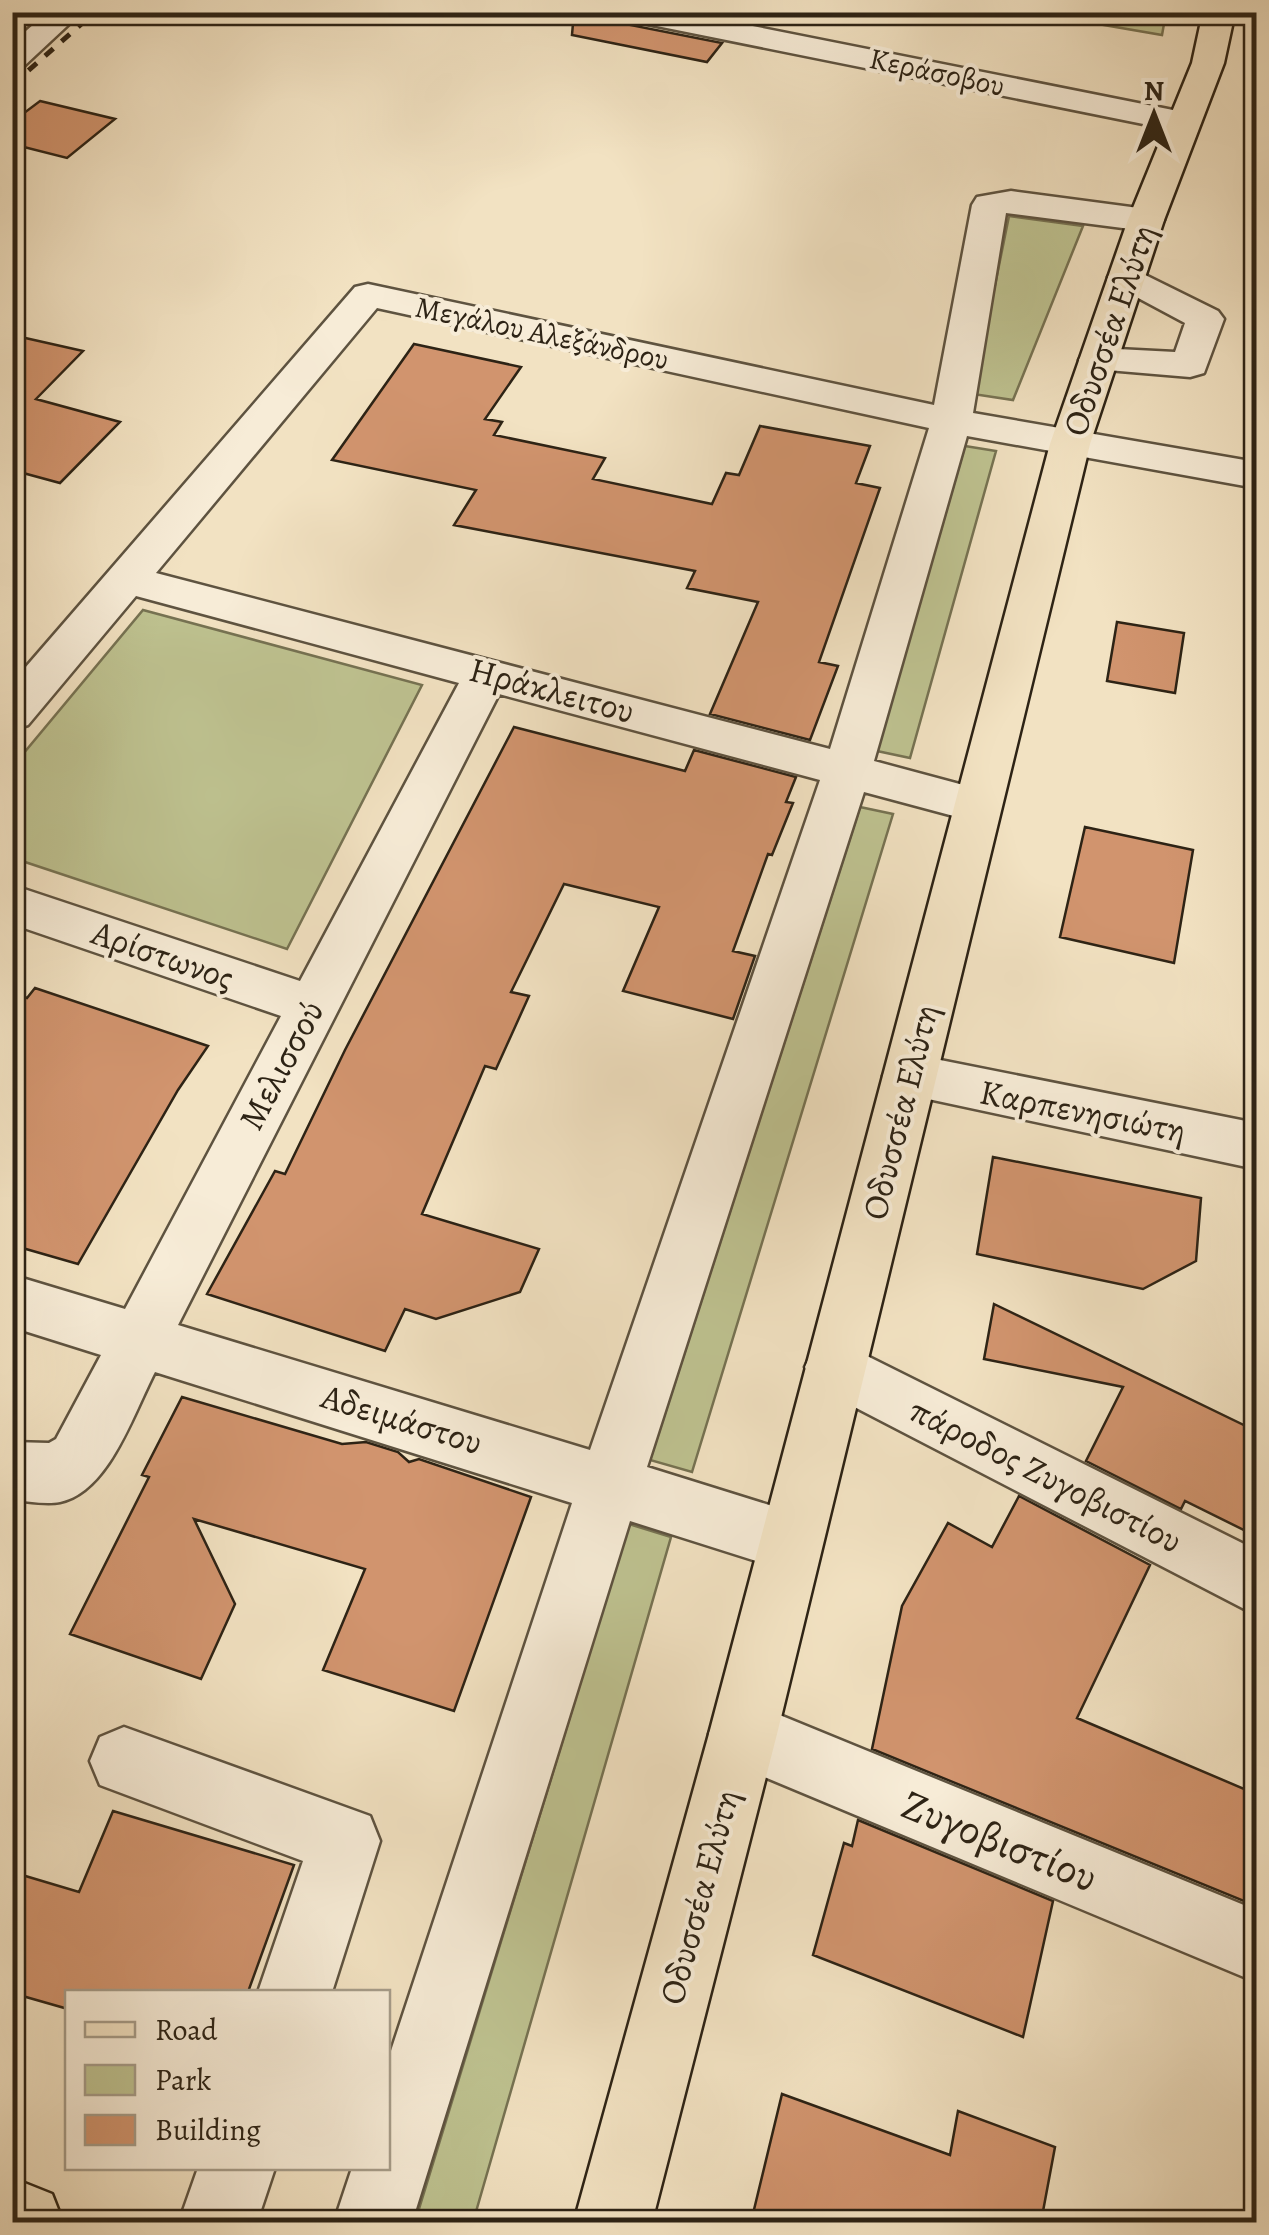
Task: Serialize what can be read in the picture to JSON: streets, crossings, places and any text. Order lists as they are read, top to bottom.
{
  "streets": {
    "main road": ["Οδυσσέα Ελύτη"],
    "street": [
      "Κεράσοβου",
      "Μεγάλου Αλεξάνδρου",
      "Ηράκλειτου",
      "Αρίστωνος",
      "Μελισσού",
      "Καρπενησιώτη",
      "Αδειμάστου",
      "πάροδος Ζυγοβιστίου",
      "Ζυγοβιστίου"
    ]
  },
  "crossings": [
    ["Κεράσοβου", "Οδυσσέα Ελύτη"],
    ["Οδυσσέα Ελύτη", "Μεγάλου Αλεξάνδρου"],
    ["Οδυσσέα Ελύτη", "Ηράκλειτου"],
    ["Οδυσσέα Ελύτη", "Καρπενησιώτη"],
    ["Οδυσσέα Ελύτη", "Αδειμάστου"],
    ["Οδυσσέα Ελύτη", "πάροδος Ζυγοβιστίου"],
    ["Οδυσσέα Ελύτη", "Ζυγοβιστίου"],
    ["Μεγάλου Αλεξάνδρου", "Ηράκλειτου"],
    ["Ηράκλειτου", "Μελισσού"],
    ["Αρίστωνος", "Μελισσού"],
    ["Μελισσού", "Αδειμάστου"]
  ],
  "legend": ["Road", "Park", "Building"],
  "north": "top"
}
